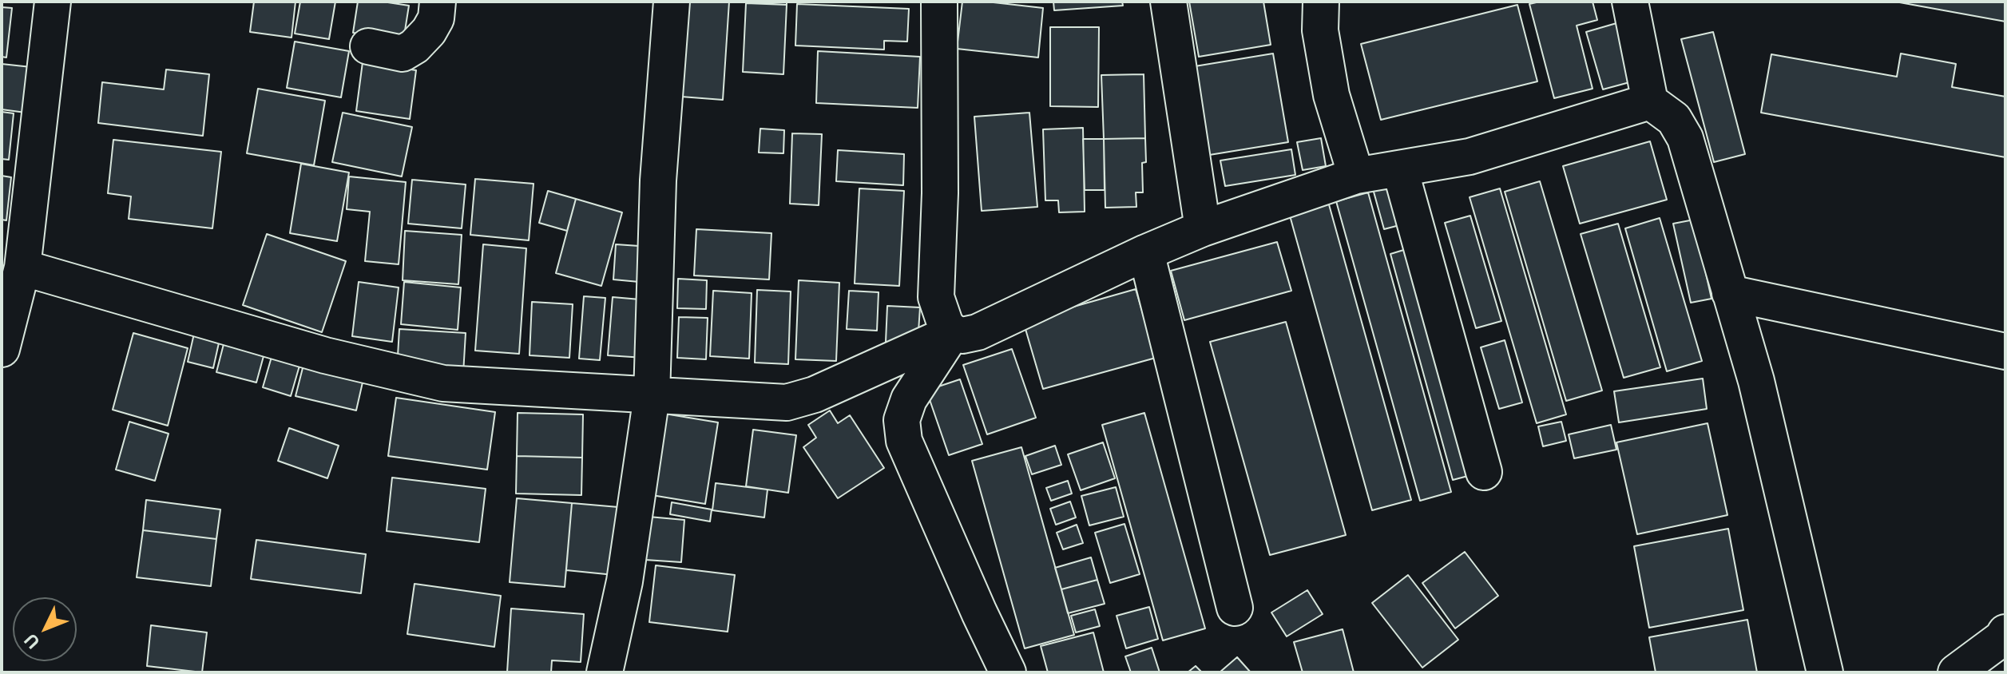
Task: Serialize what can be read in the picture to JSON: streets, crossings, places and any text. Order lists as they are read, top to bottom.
{
  "north": "bottom left"
}
